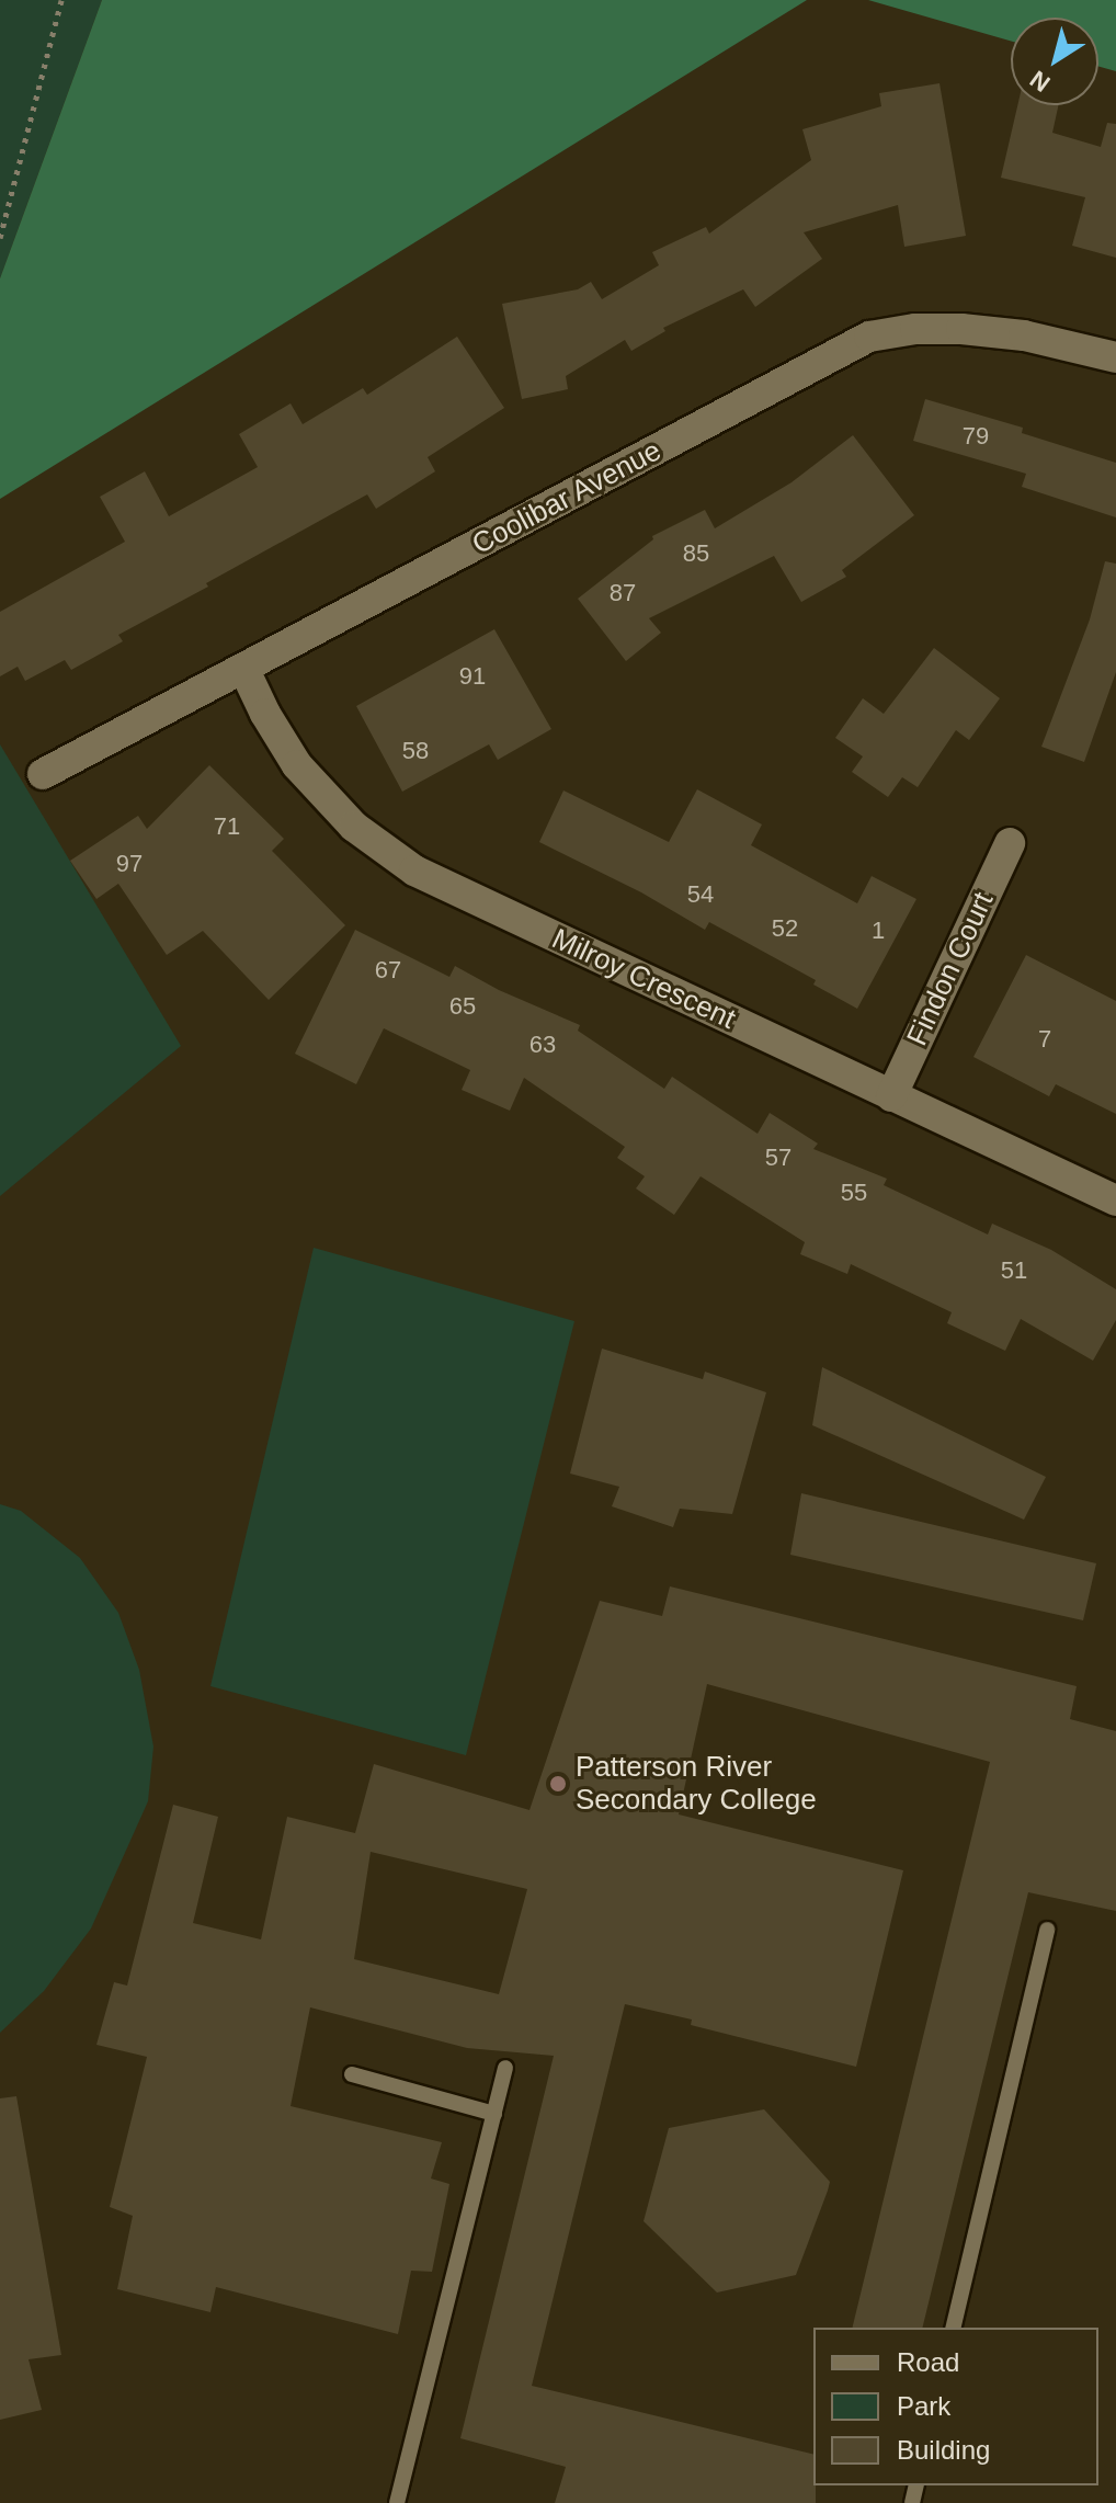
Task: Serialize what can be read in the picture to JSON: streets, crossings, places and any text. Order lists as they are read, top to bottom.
{
  "streets": {
    "street": ["Coolibar Avenue", "Findon Court", "Milroy Crescent"]
  },
  "crossings": [
    ["Coolibar Avenue", "Milroy Crescent"],
    ["Findon Court", "Milroy Crescent"]
  ],
  "places": ["Patterson River Secondary College"],
  "house_numbers": [
    "79",
    "85",
    "87",
    "91",
    "58",
    "71",
    "97",
    "54",
    "52",
    "1",
    "67",
    "65",
    "7",
    "63",
    "57",
    "55",
    "51"
  ],
  "legend": ["Road", "Park", "Building"],
  "north": "bottom left"
}
